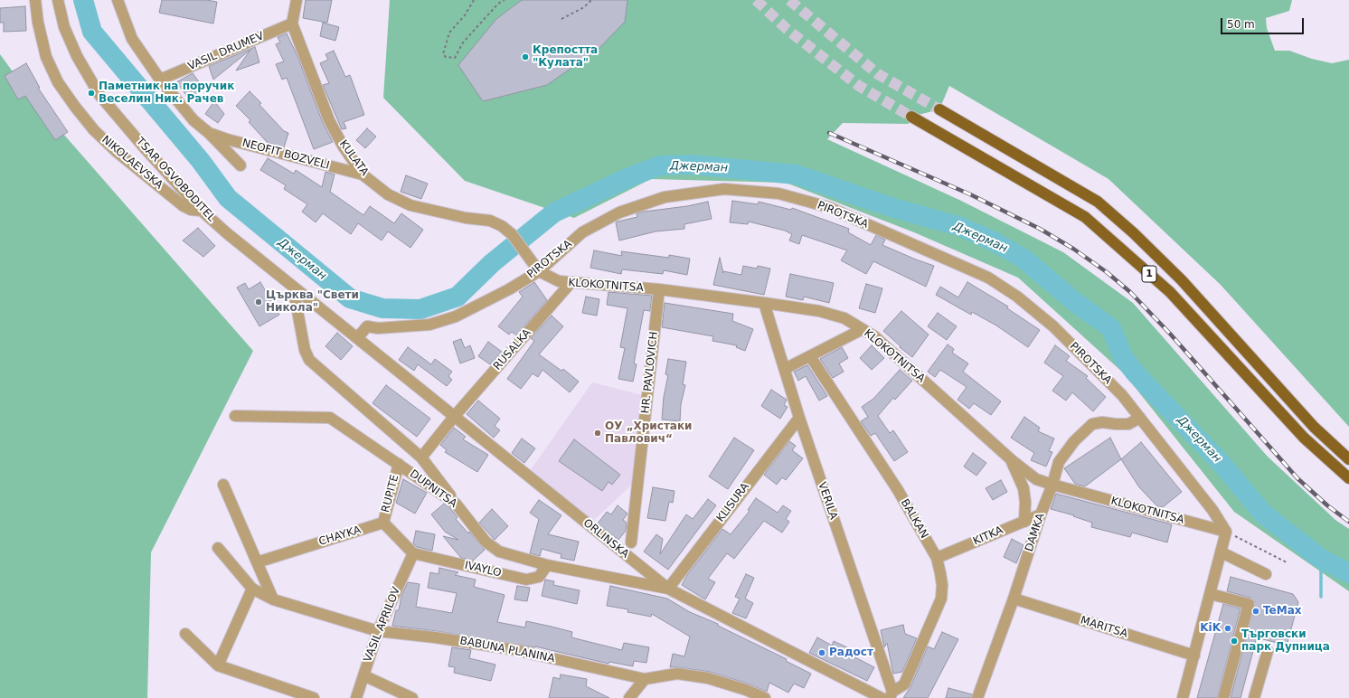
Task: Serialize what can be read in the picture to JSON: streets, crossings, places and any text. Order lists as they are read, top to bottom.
{
  "streets": {
    "main road": ["1"],
    "street": [
      "VASIL DRUMEV",
      "NEOFIT BOZVELI",
      "KULATA",
      "NIKOLAEVSKA",
      "TSAR OSVOBODITEL",
      "PIROTSKA",
      "KLOKOTNITSA",
      "RUSALKA",
      "HR. PAVLOVICH",
      "DUPNITSA",
      "RUPITE",
      "VERILA",
      "KLISURA",
      "BALKAN",
      "DAMKA",
      "CHAYKA",
      "KITKA",
      "ORLINSKA",
      "IVAYLO",
      "VASIL APRILOV",
      "MARITSA",
      "BABUNA PLANINA"
    ]
  },
  "crossings": [
    ["VASIL DRUMEV", "KULATA"],
    ["NEOFIT BOZVELI", "KULATA"],
    ["KULATA", "KLOKOTNITSA"],
    ["NIKOLAEVSKA", "TSAR OSVOBODITEL"],
    ["TSAR OSVOBODITEL", "PIROTSKA"],
    ["TSAR OSVOBODITEL", "ORLINSKA"],
    ["PIROTSKA", "KLOKOTNITSA"],
    ["PIROTSKA", "DAMKA"],
    ["PIROTSKA", "ORLINSKA"],
    ["KLOKOTNITSA", "RUSALKA"],
    ["KLOKOTNITSA", "HR. PAVLOVICH"],
    ["KLOKOTNITSA", "VERILA"],
    ["KLOKOTNITSA", "DAMKA"],
    ["RUSALKA", "ORLINSKA"],
    ["DUPNITSA", "RUPITE"],
    ["DUPNITSA", "KLISURA"],
    ["DUPNITSA", "ORLINSKA"],
    ["DUPNITSA", "IVAYLO"],
    ["RUPITE", "CHAYKA"],
    ["VERILA", "KLISURA"],
    ["VERILA", "BALKAN"],
    ["KLISURA", "ORLINSKA"],
    ["BALKAN", "KITKA"],
    ["DAMKA", "KITKA"],
    ["DAMKA", "MARITSA"],
    ["IVAYLO", "VASIL APRILOV"],
    ["VASIL APRILOV", "BABUNA PLANINA"]
  ],
  "water": ["Джерман"],
  "places": [
    "Крепостта \"Кулата\"",
    "Паметник на поручик Веселин Ник. Рачев",
    "Църква \"Свети Никола\"",
    "ОУ „Христаки Павлович“",
    "TeMax",
    "KiK",
    "Търговски парк Дупница",
    "Радост"
  ],
  "scale_bar": "50 m"
}
